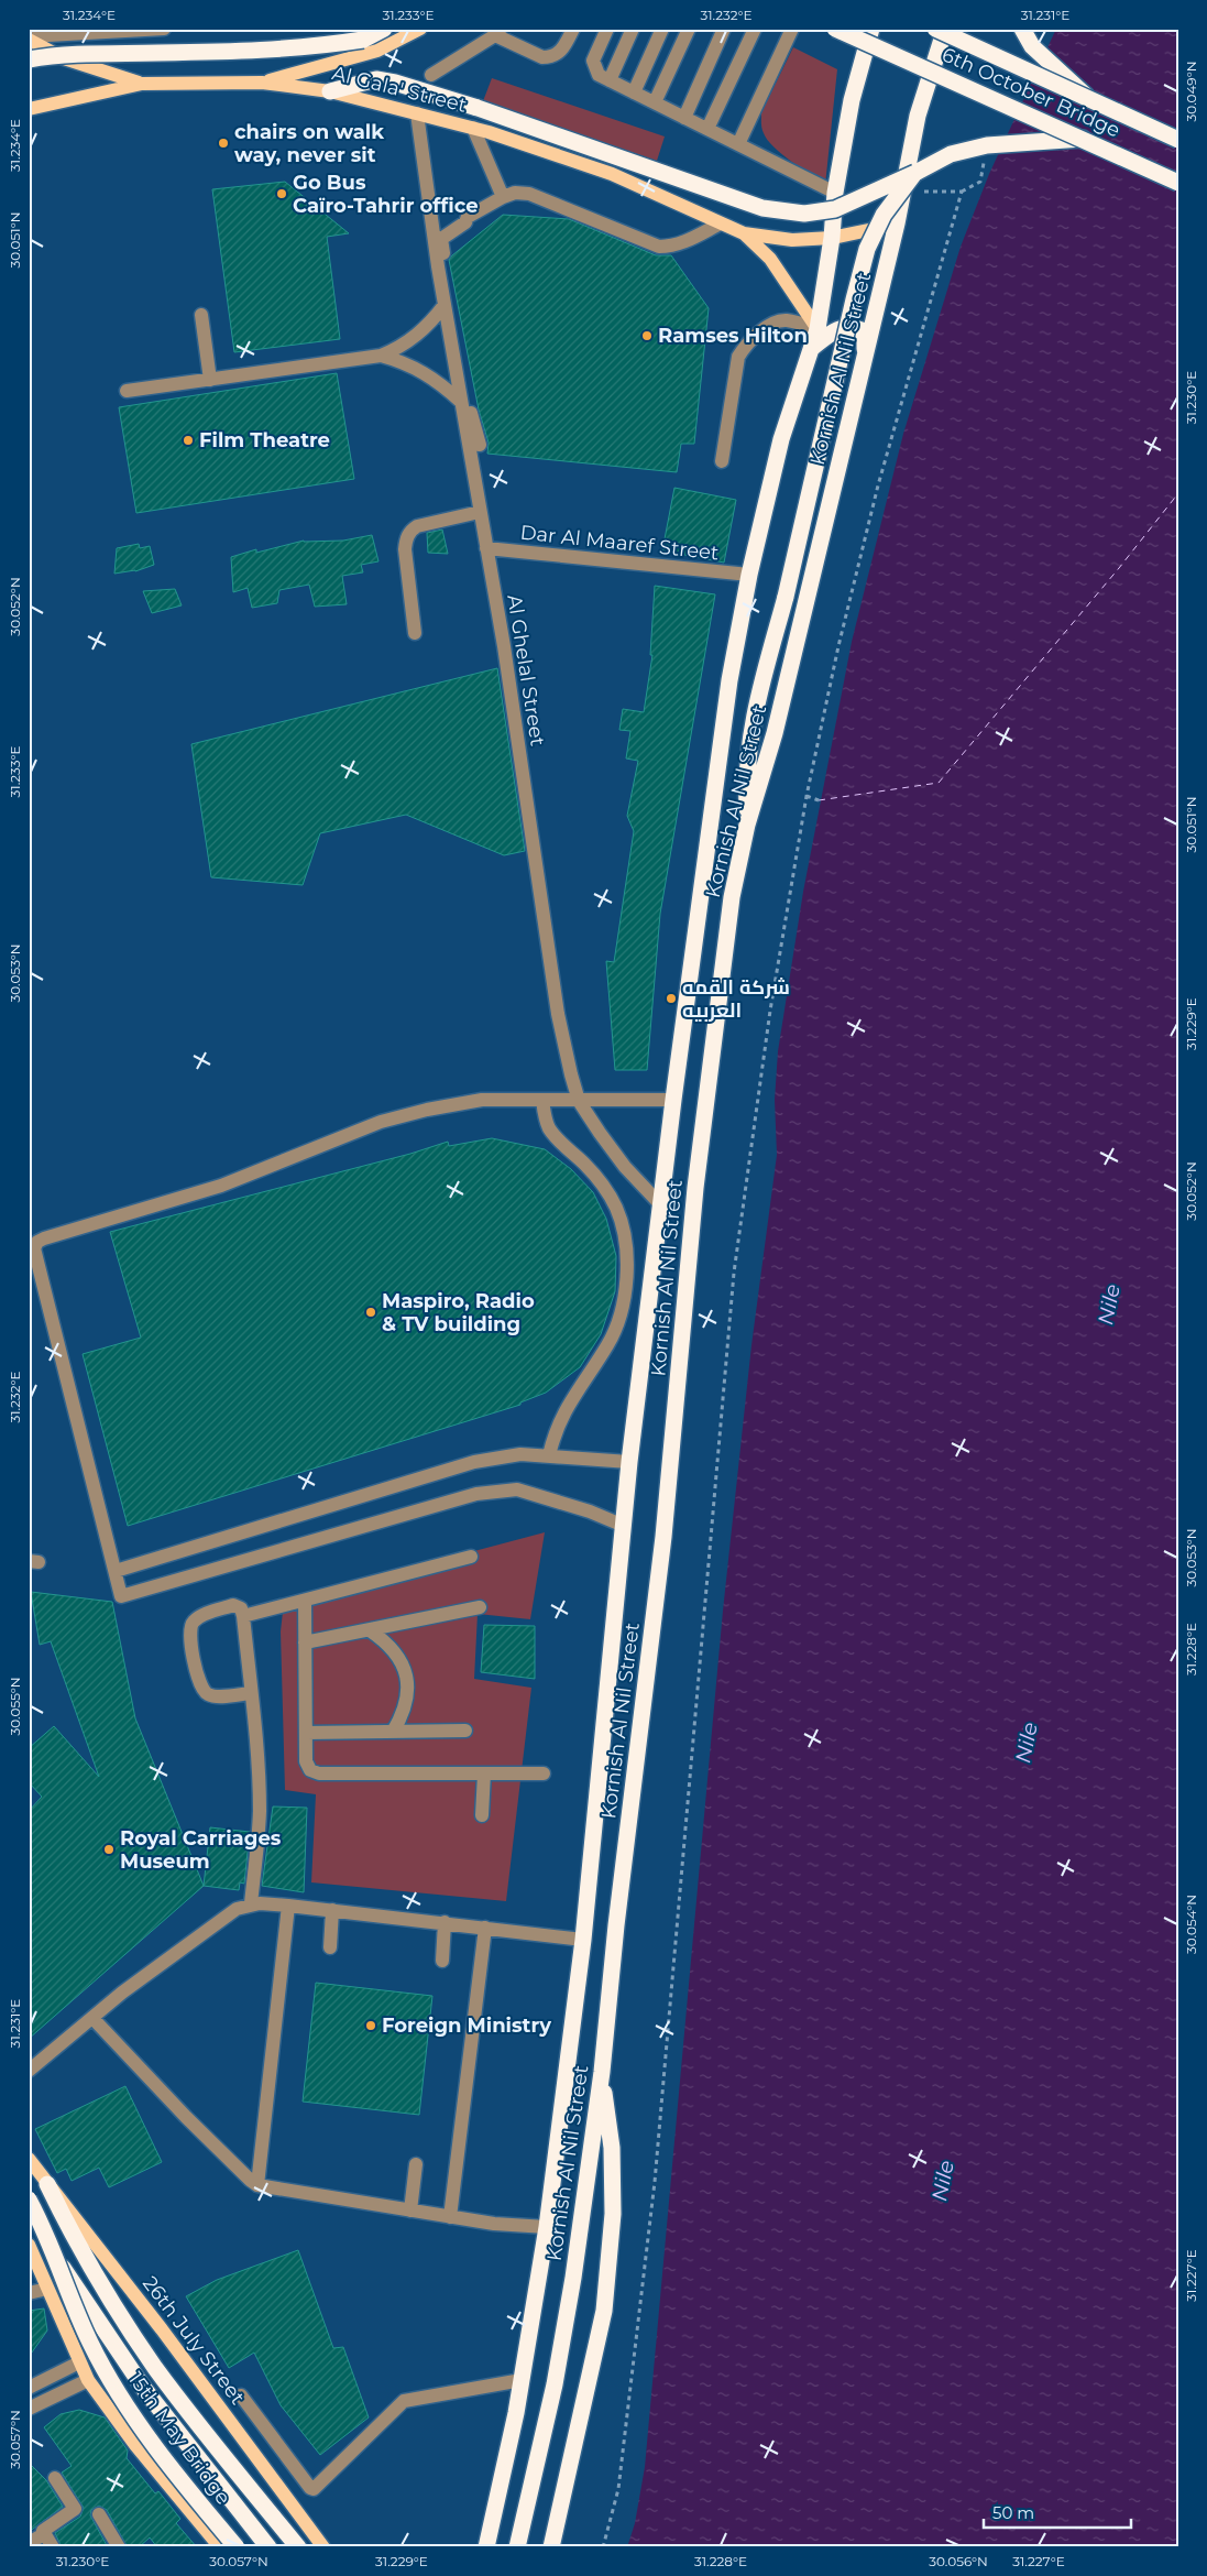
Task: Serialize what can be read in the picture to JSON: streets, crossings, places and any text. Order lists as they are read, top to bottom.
{
  "streets": {
    "highway": ["6th October Bridge", "Kornish Al Nil Street", "15th May Bridge"],
    "main road": ["Al Gala' Street", "26th July Street"],
    "street": ["Dar Al Maaref Street", "Al Ghelal Street"]
  },
  "crossings": [
    ["Al Gala' Street", "Kornish Al Nil Street"],
    ["Al Gala' Street", "Al Ghelal Street"],
    ["Kornish Al Nil Street", "Dar Al Maaref Street"],
    ["Kornish Al Nil Street", "Al Ghelal Street"],
    ["Dar Al Maaref Street", "Al Ghelal Street"],
    ["26th July Street", "15th May Bridge"]
  ],
  "water": ["Nile"],
  "places": [
    "chairs on walk way, never sit",
    "Go Bus Caïro-Tahrir office",
    "Ramses Hilton",
    "Film Theatre",
    "شركة القمه العربيه",
    "Maspiro, Radio & TV building",
    "Royal Carriages Museum",
    "Foreign Ministry"
  ],
  "scale_bar": "50 m",
  "coordinates": [
    "31.234°E",
    "31.233°E",
    "31.232°E",
    "31.231°E",
    "30.049°N",
    "30.051°N",
    "31.230°E",
    "30.052°N",
    "30.053°N",
    "31.229°E",
    "31.228°E",
    "30.055°N",
    "30.054°N",
    "31.227°E",
    "30.057°N",
    "30.056°N"
  ]
}
